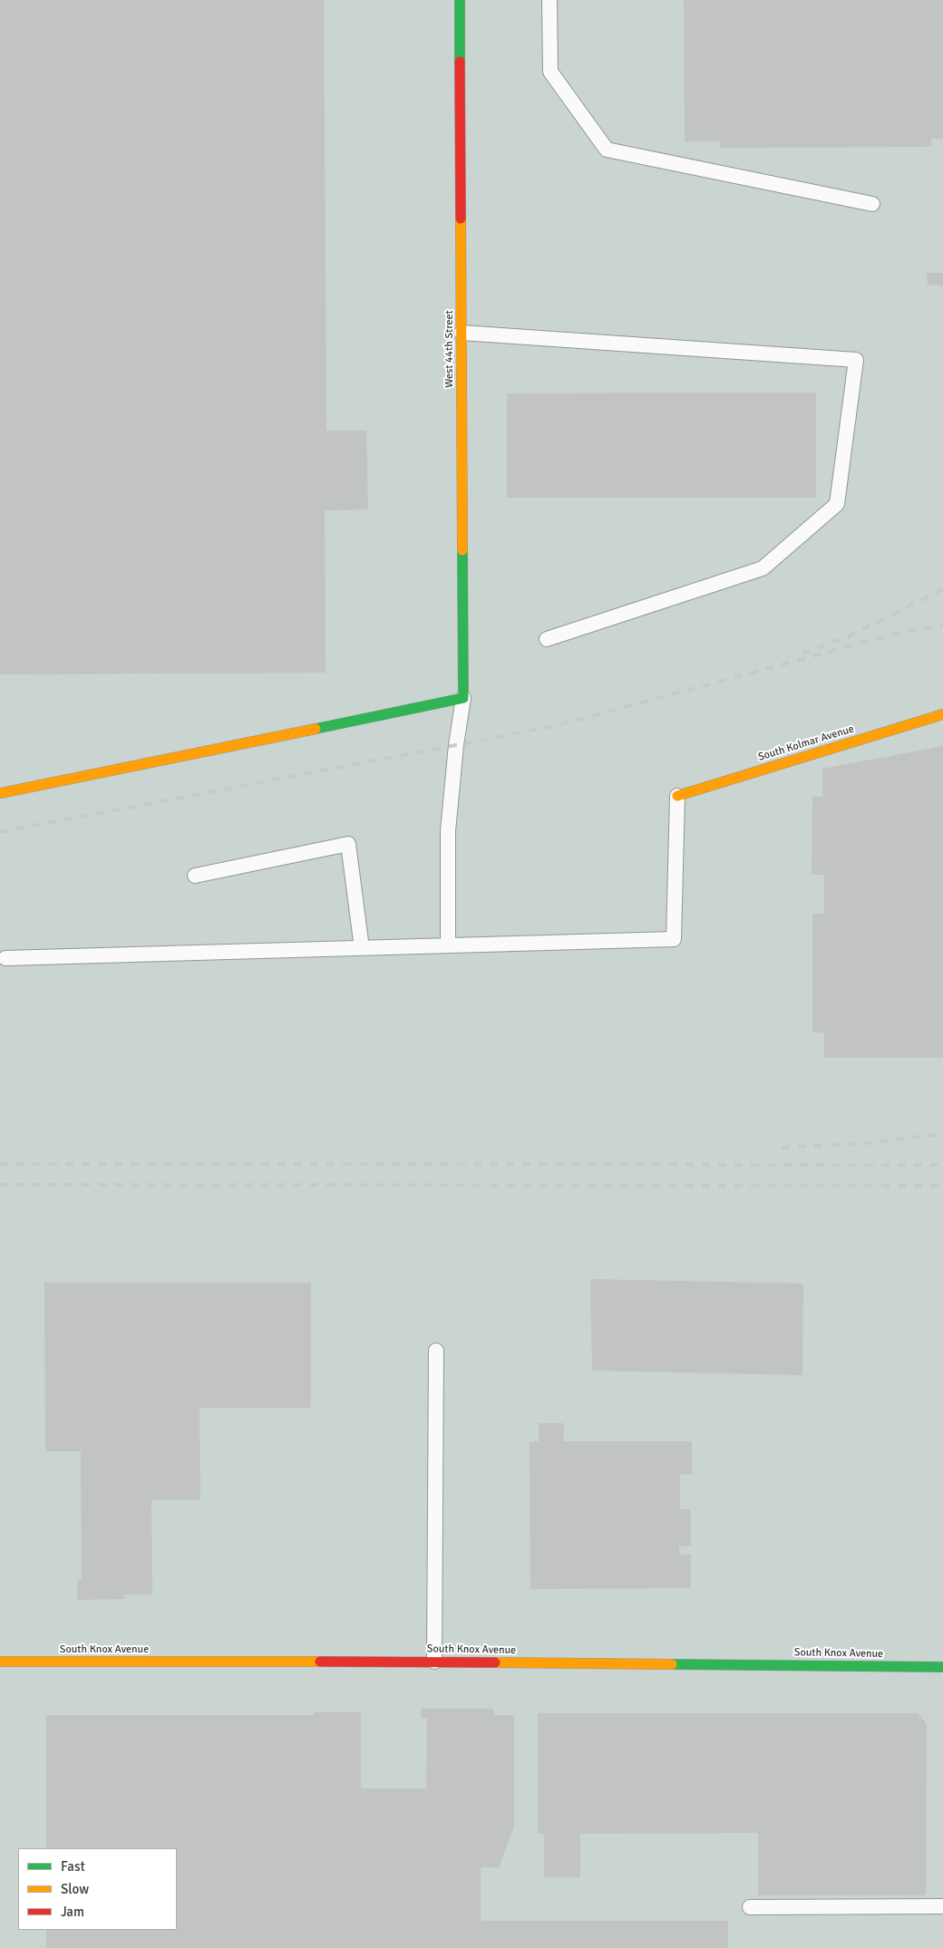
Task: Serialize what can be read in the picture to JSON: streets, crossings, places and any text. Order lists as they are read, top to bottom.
{
  "streets": {
    "street": ["West 44th Street", "South Kolmar Avenue", "South Knox Avenue"]
  },
  "legend": ["Fast", "Slow", "Jam"]
}
